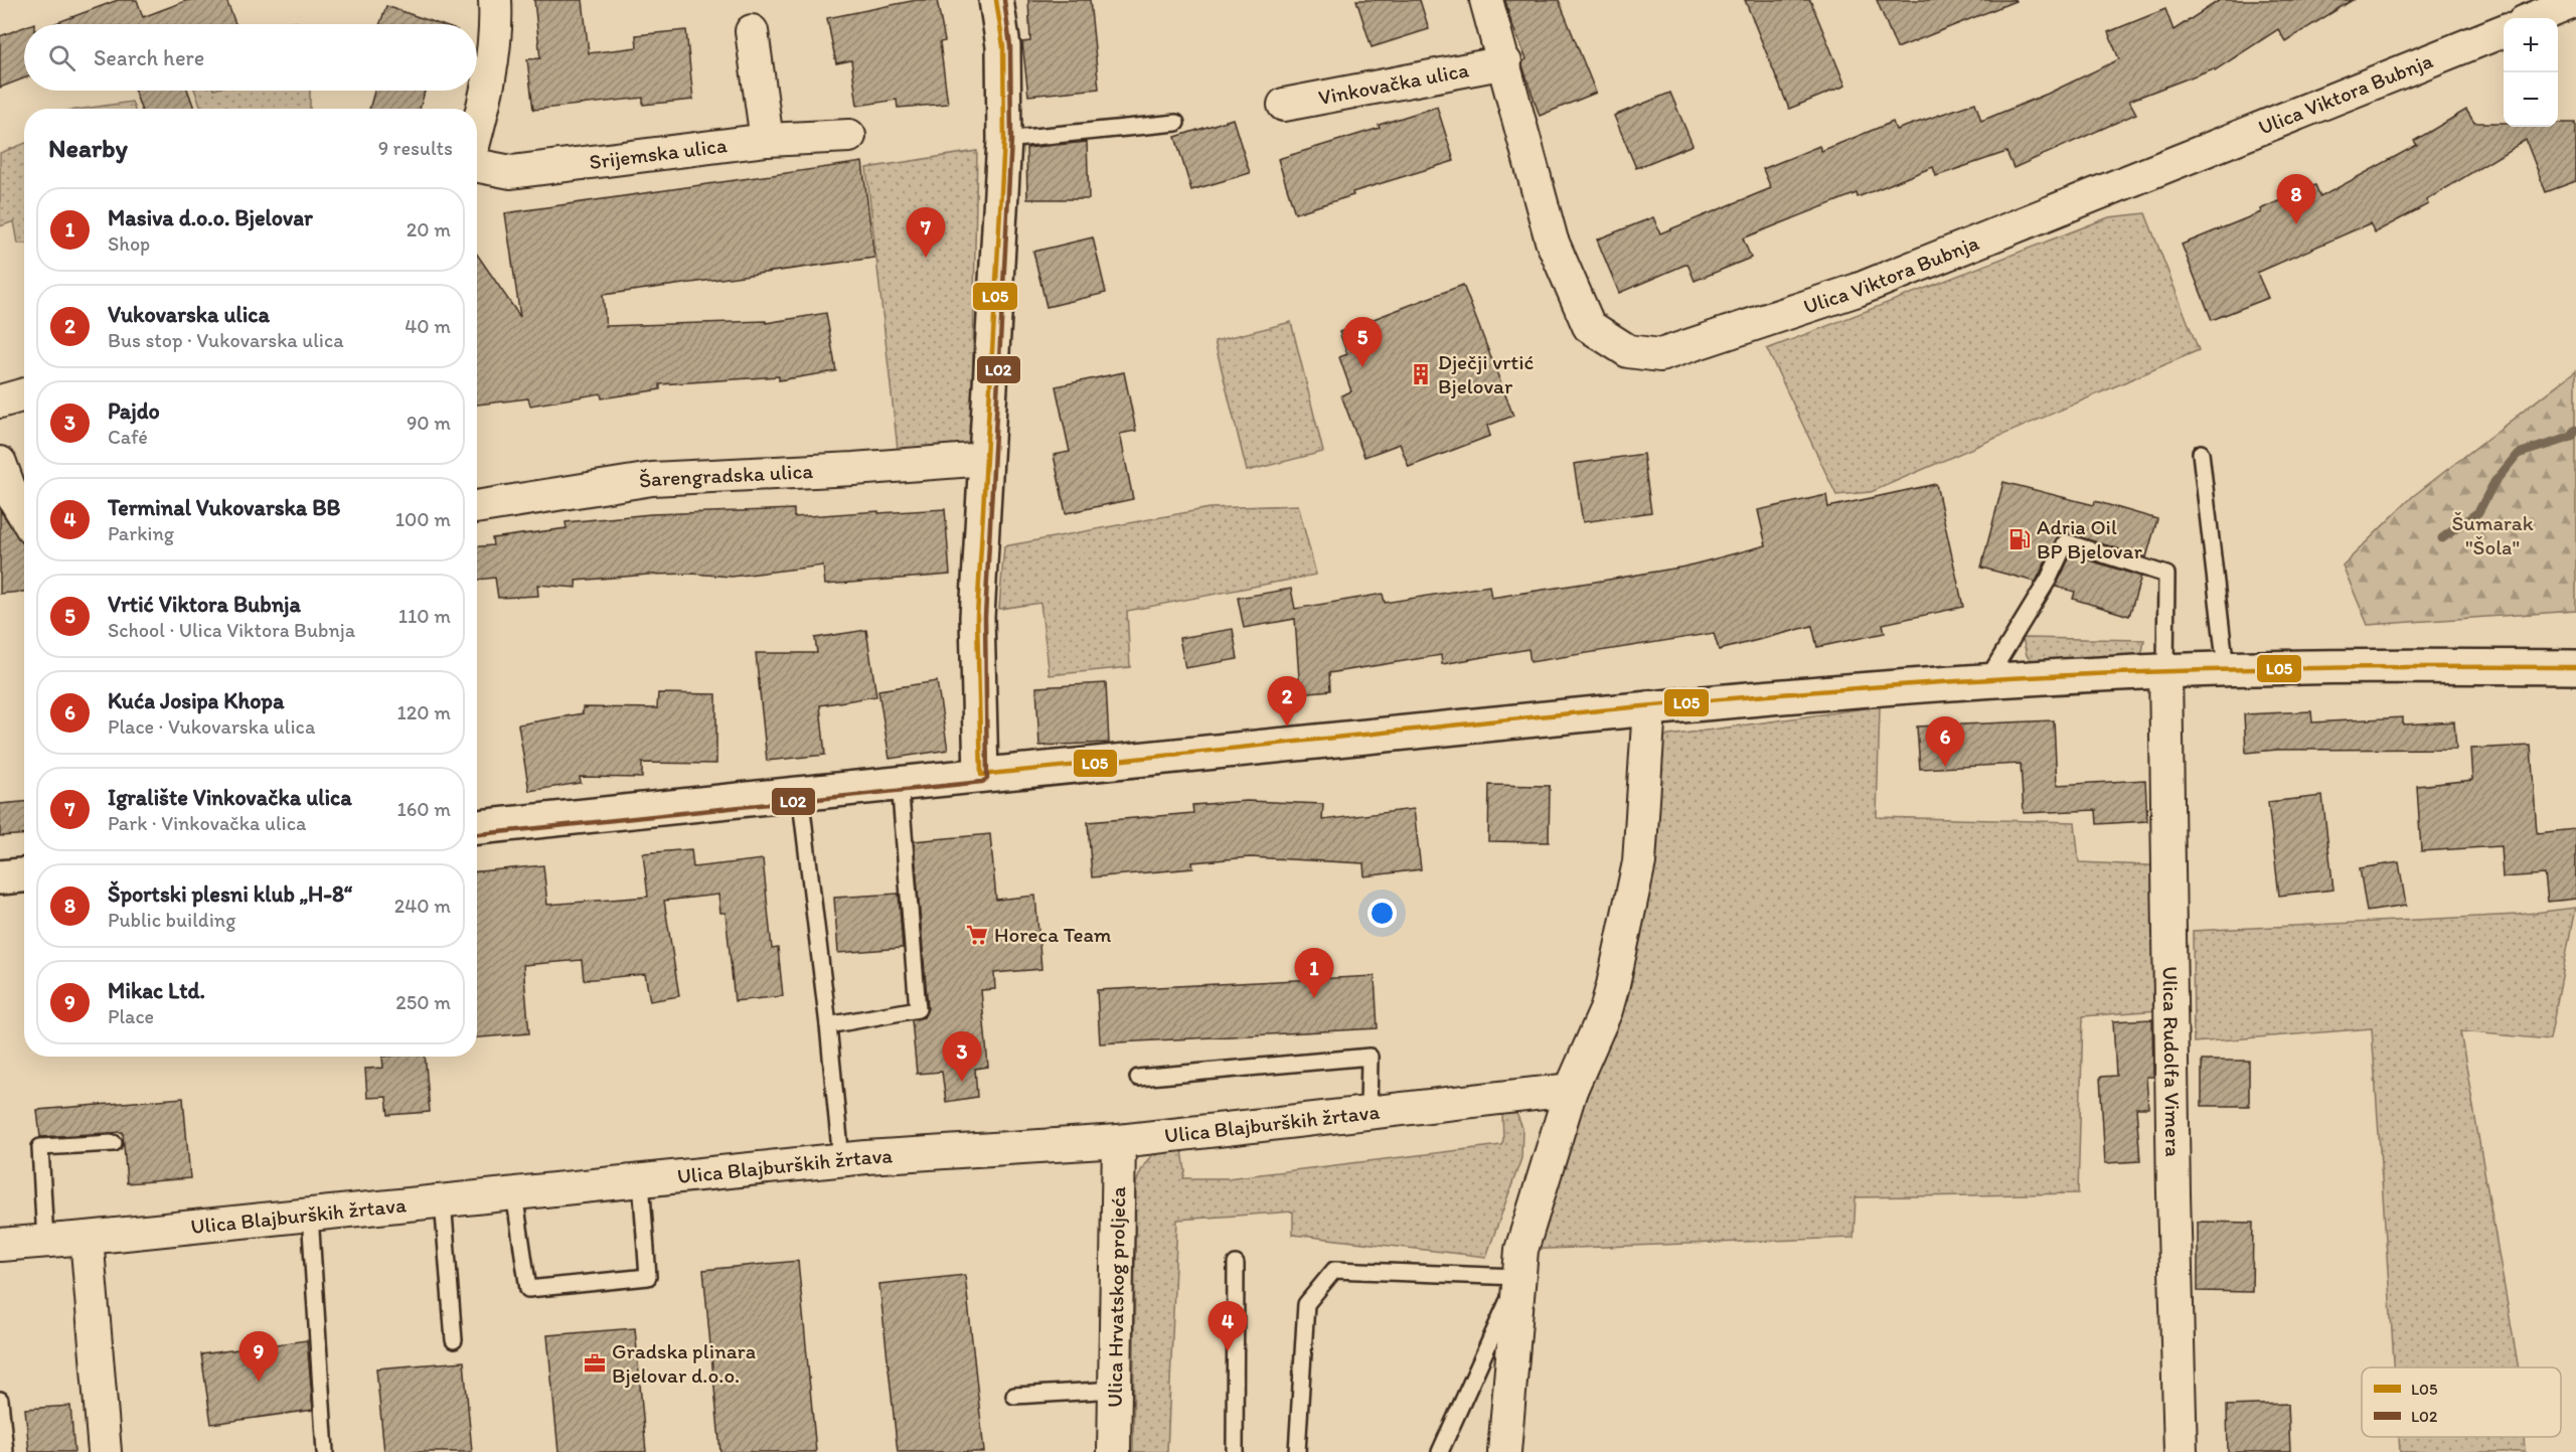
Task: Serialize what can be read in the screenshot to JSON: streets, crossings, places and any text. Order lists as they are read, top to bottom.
{
  "streets": {
    "street": [
      "Vinkovačka ulica",
      "Ulica Viktora Bubnja",
      "Srijemska ulica",
      "Šarengradska ulica",
      "Ulica Rudolfa Vimera",
      "Ulica Blajburških žrtava",
      "Ulica Hrvatskog proljeća"
    ]
  },
  "crossings": [
    ["Vinkovačka ulica", "Ulica Viktora Bubnja"],
    ["Ulica Blajburških žrtava", "Ulica Hrvatskog proljeća"]
  ],
  "parks": ["Šumarak \"Šola\""],
  "places": {
    "building": ["Dječji vrtić Bjelovar"],
    "fuel station": ["Adria Oil BP Bjelovar"],
    "supermarket": ["Horeca Team"],
    "office": ["Gradska plinara Bjelovar d.o.o."]
  },
  "lines": ["transit line L05", "transit line L02"],
  "legend": ["L05", "L02"],
  "page": {
    "map_buttons": ["+", "−"],
    "search": "Search here",
    "heading": ["Nearby", "9 results"],
    "pins": [
      "8",
      "7",
      "5",
      "2",
      "6",
      "1",
      "3",
      "4",
      "9"
    ],
    "list": [
      {
        "mark": "1",
        "name": "Masiva d.o.o. Bjelovar",
        "note": "Shop",
        "value": "20 m"
      },
      {
        "mark": "2",
        "name": "Vukovarska ulica",
        "note": "Bus stop · Vukovarska ulica",
        "value": "40 m"
      },
      {
        "mark": "3",
        "name": "Pajdo",
        "note": "Café",
        "value": "90 m"
      },
      {
        "mark": "4",
        "name": "Terminal Vukovarska BB",
        "note": "Parking",
        "value": "100 m"
      },
      {
        "mark": "5",
        "name": "Vrtić Viktora Bubnja",
        "note": "School · Ulica Viktora Bubnja",
        "value": "110 m"
      },
      {
        "mark": "6",
        "name": "Kuća Josipa Khopa",
        "note": "Place · Vukovarska ulica",
        "value": "120 m"
      },
      {
        "mark": "7",
        "name": "Igralište Vinkovačka ulica",
        "note": "Park · Vinkovačka ulica",
        "value": "160 m"
      },
      {
        "mark": "8",
        "name": "Športski plesni klub „H-8“",
        "note": "Public building",
        "value": "240 m"
      },
      {
        "mark": "9",
        "name": "Mikac Ltd.",
        "note": "Place",
        "value": "250 m"
      }
    ]
  }
}
